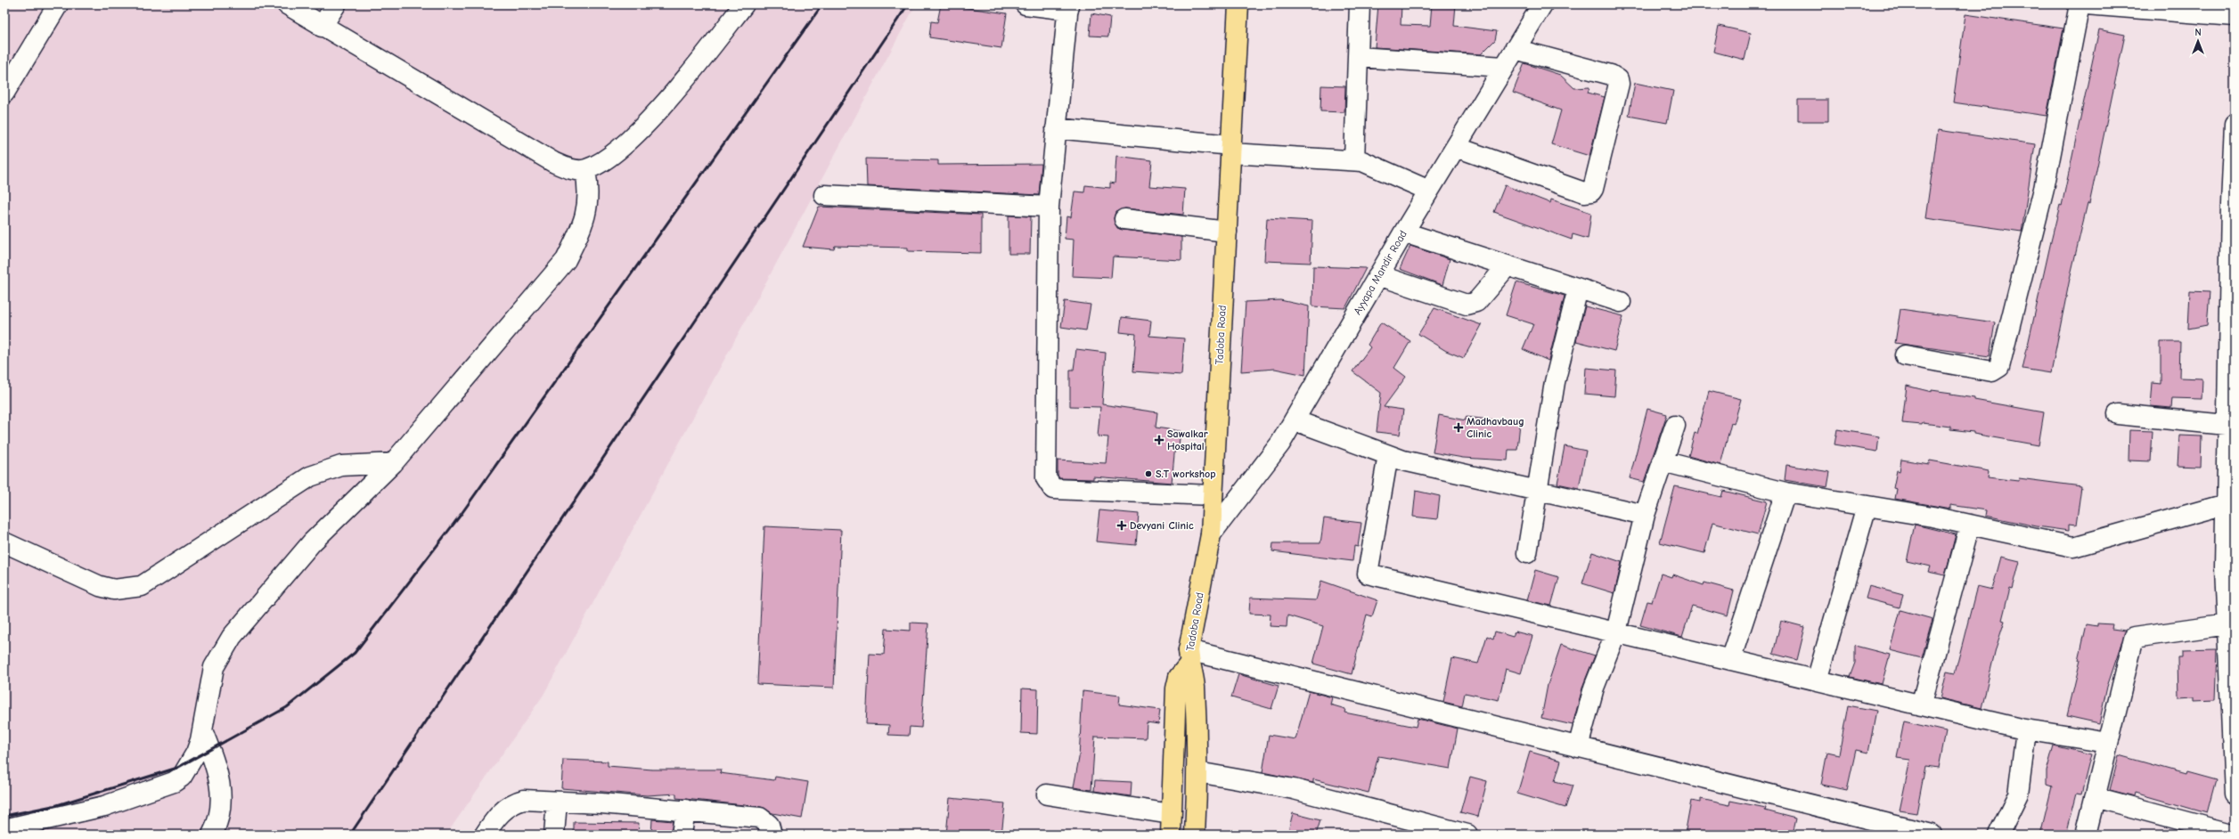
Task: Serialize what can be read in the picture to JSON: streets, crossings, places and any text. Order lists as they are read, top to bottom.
{
  "streets": {
    "main road": ["Tadoba Road"],
    "street": ["Ayyapa Mandir Road"]
  },
  "crossings": [
    ["Ayyapa Mandir Road", "Tadoba Road"]
  ],
  "places": {
    "health": ["Madhavbaug Clinic", "Sawalkar Hospital", "Devyani Clinic"],
    "other": ["S.T workshop"]
  },
  "north": "top"
}
